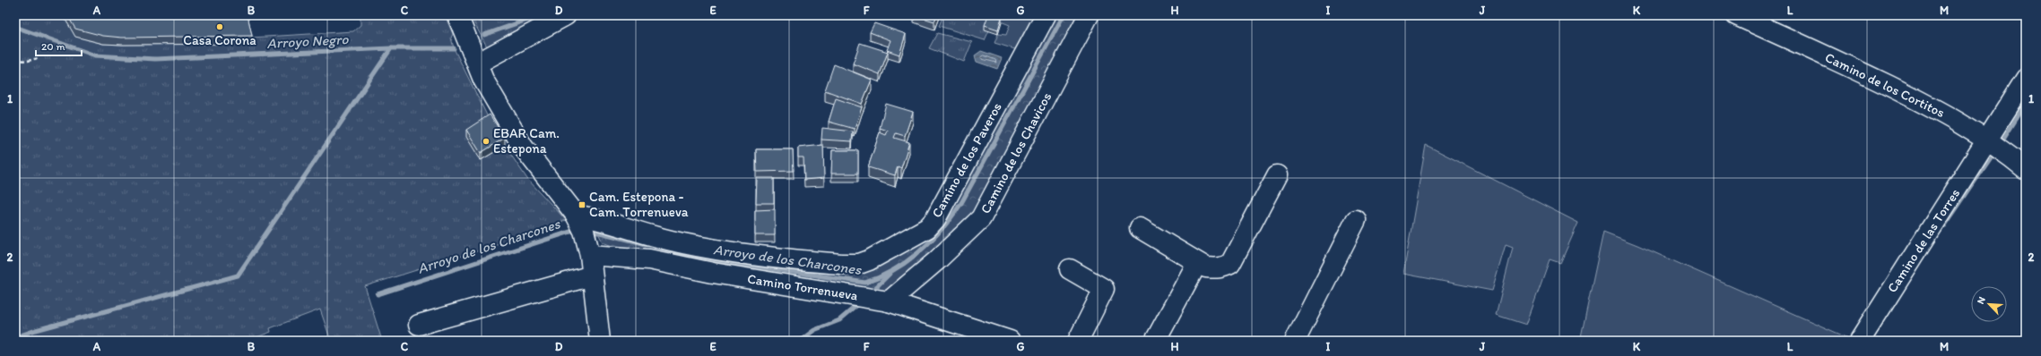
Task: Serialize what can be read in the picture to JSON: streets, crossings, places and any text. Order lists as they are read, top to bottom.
{
  "streets": {
    "street": [
      "Camino de los Cortitos",
      "Camino de los Chavicos",
      "Camino de los Paveros",
      "Camino de las Torres",
      "Camino Torrenueva"
    ]
  },
  "crossings": [
    ["Camino de los Cortitos", "Camino de las Torres"],
    ["Camino de los Chavicos", "Camino Torrenueva"],
    ["Camino de los Paveros", "Camino Torrenueva"]
  ],
  "water": ["Arroyo Negro", "Arroyo de los Charcones"],
  "places": {
    "other": ["Casa Corona", "EBAR Cam. Estepona"],
    "transit": ["Cam. Estepona - Cam. Torrenueva"]
  },
  "scale_bar": "20 m",
  "north": "top left",
  "grid": {
    "columns": [
      "A",
      "B",
      "C",
      "D",
      "E",
      "F",
      "G",
      "H",
      "I",
      "J",
      "K",
      "L",
      "M"
    ],
    "rows": ["1", "2"]
  }
}
